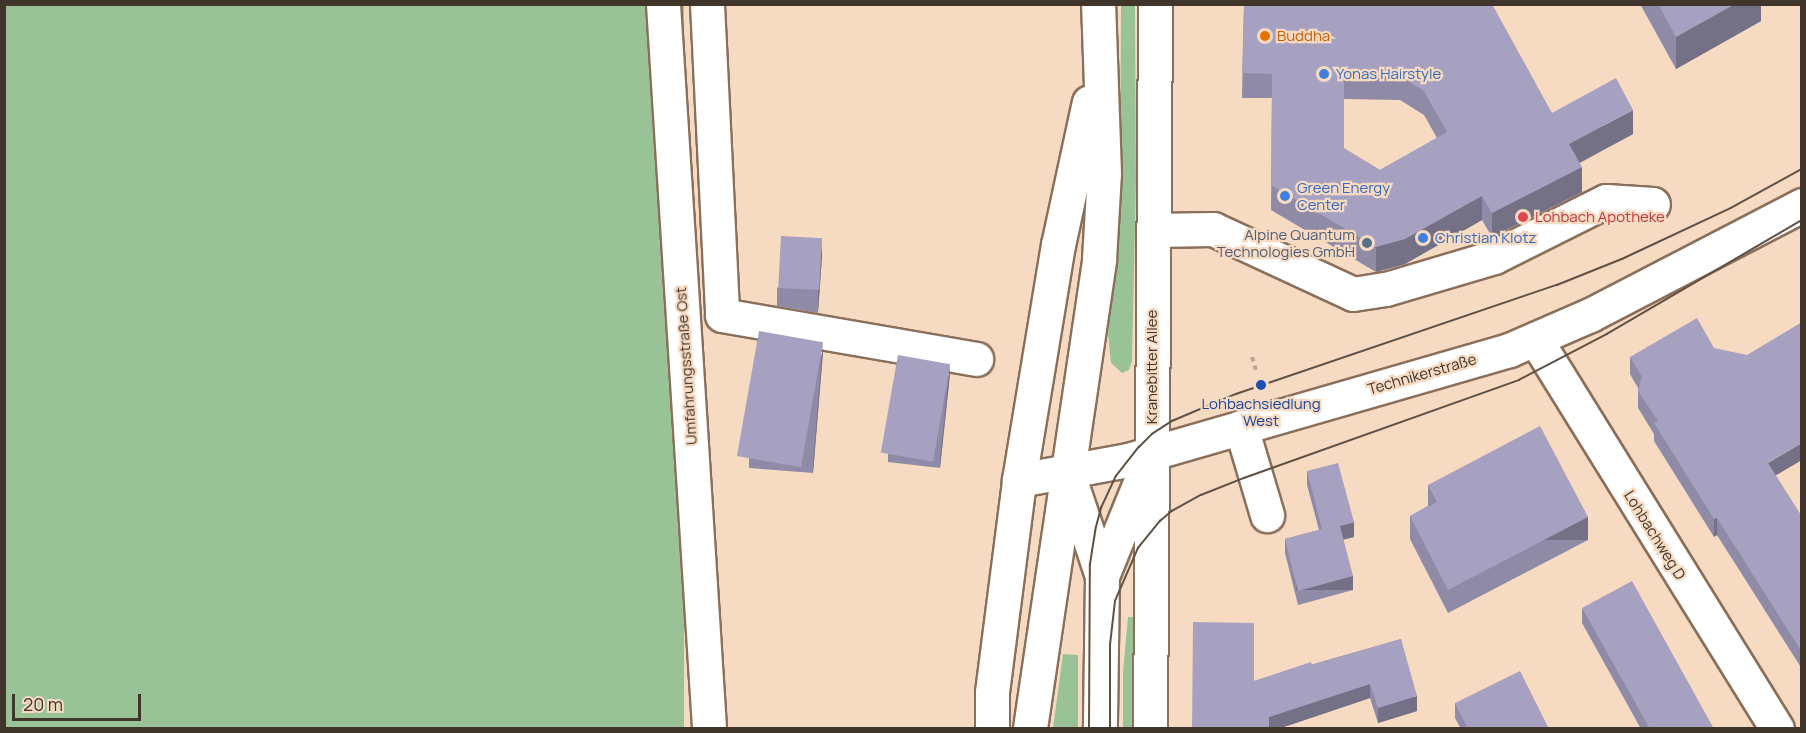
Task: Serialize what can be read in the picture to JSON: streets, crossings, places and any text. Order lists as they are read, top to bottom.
{
  "streets": {
    "street": [
      "Umfahrungsstraße Ost",
      "Kranebitter Allee",
      "Technikerstraße",
      "Lohbachweg D"
    ]
  },
  "crossings": [
    ["Kranebitter Allee", "Technikerstraße"],
    ["Technikerstraße", "Lohbachweg D"]
  ],
  "places": [
    "Buddha",
    "Yonas Hairstyle",
    "Green Energy Center",
    "Lohbach Apotheke",
    "Christian Klotz",
    "Alpine Quantum Technologies GmbH",
    "Lohbachsiedlung West"
  ],
  "scale_bar": "20 m"
}
